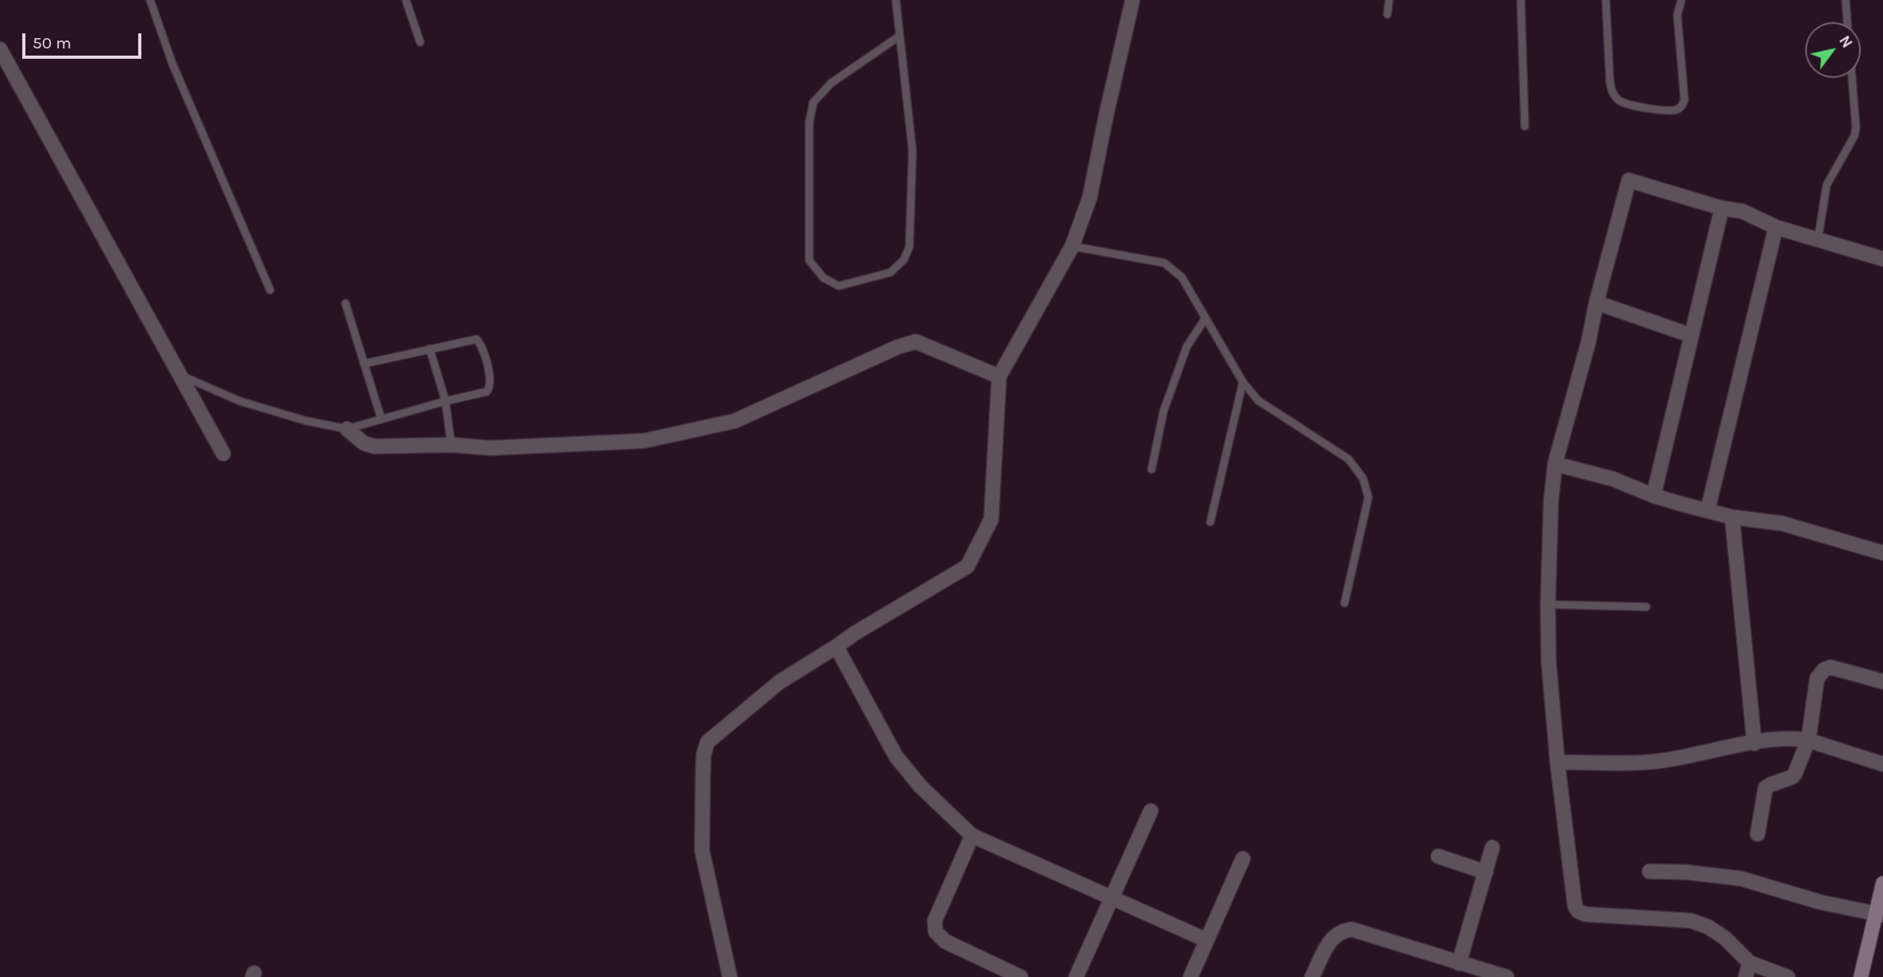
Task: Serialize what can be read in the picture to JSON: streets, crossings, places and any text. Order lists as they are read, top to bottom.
{
  "scale_bar": "50 m",
  "north": "top right"
}
